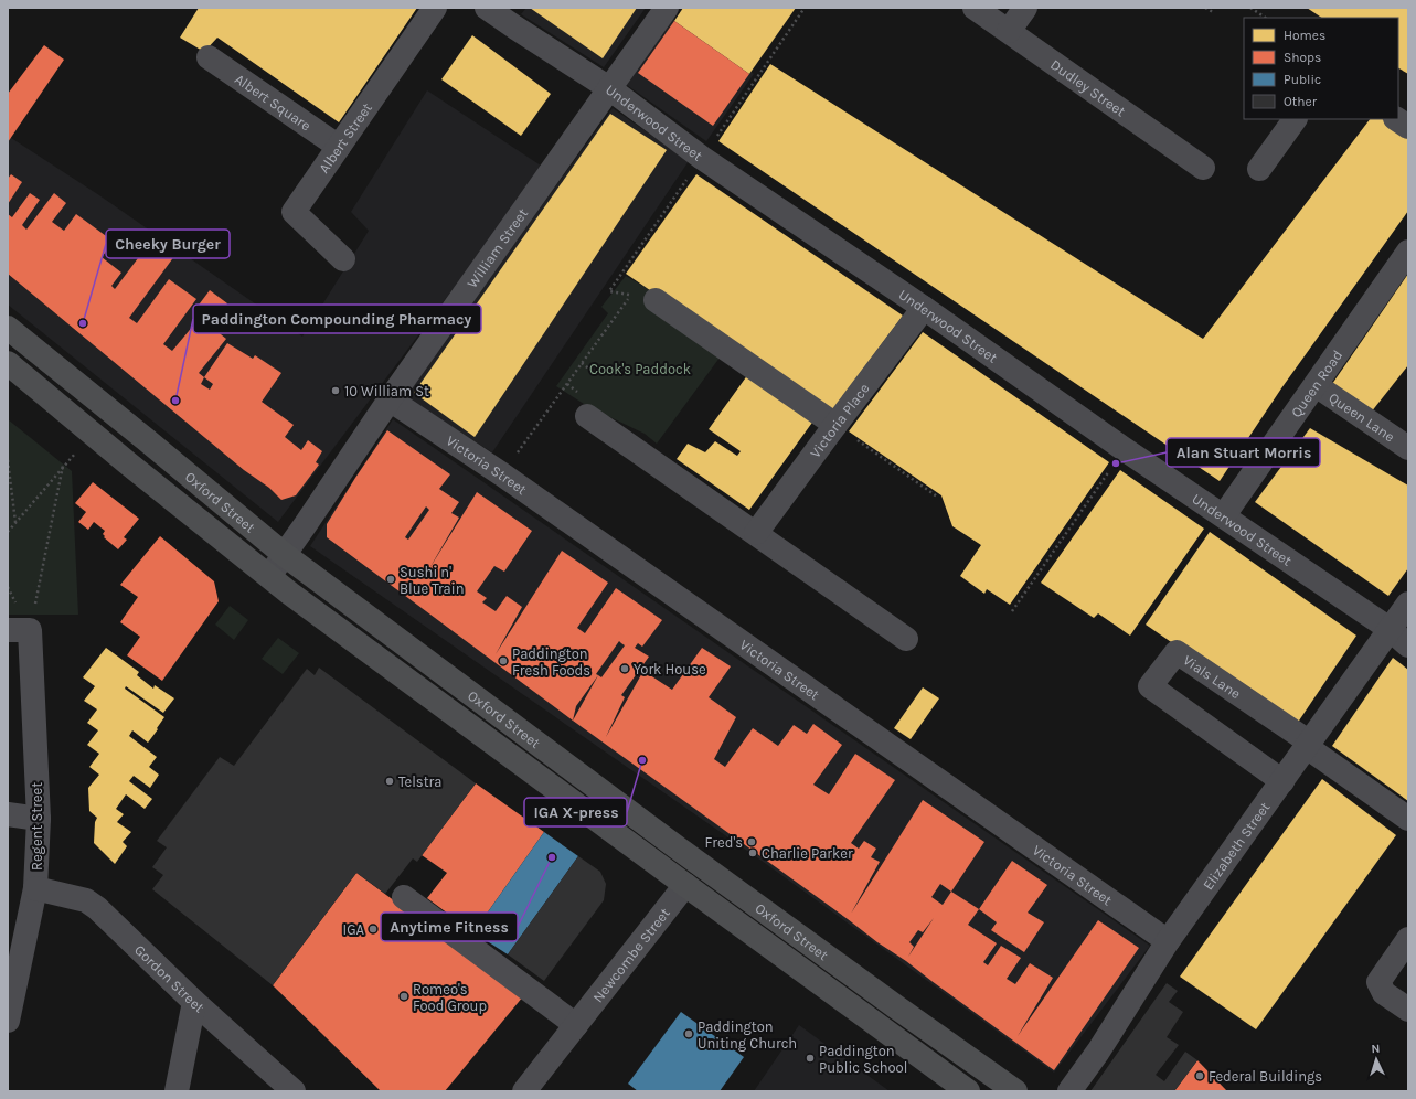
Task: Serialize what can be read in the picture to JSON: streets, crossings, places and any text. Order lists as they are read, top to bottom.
{
  "streets": {
    "main road": ["Oxford Street"],
    "street": [
      "Dudley Street",
      "Albert Square",
      "Underwood Street",
      "Albert Street",
      "William Street",
      "Queen Road",
      "Queen Lane",
      "Victoria Place",
      "Victoria Street",
      "Vials Lane",
      "Regent Street",
      "Elizabeth Street",
      "Newcombe Street",
      "Gordon Street"
    ]
  },
  "crossings": [
    ["Albert Square", "Albert Street"],
    ["Underwood Street", "William Street"],
    ["Underwood Street", "Queen Road"],
    ["Underwood Street", "Victoria Place"],
    ["Underwood Street", "Elizabeth Street"],
    ["William Street", "Victoria Street"],
    ["William Street", "Oxford Street"],
    ["Queen Road", "Queen Lane"],
    ["Victoria Street", "Elizabeth Street"],
    ["Oxford Street", "Newcombe Street"],
    ["Vials Lane", "Elizabeth Street"],
    ["Regent Street", "Gordon Street"]
  ],
  "parks": ["Cook's Paddock"],
  "places": [
    "Cheeky Burger",
    "10 William St",
    "Paddington Compounding Pharmacy",
    "Alan Stuart Morris",
    "Sushi n' Blue Train",
    "Paddington Fresh Foods",
    "York House",
    "IGA X-press",
    "Telstra",
    "Fred's",
    "Charlie Parker",
    "Anytime Fitness",
    "IGA",
    "Romeo's Food Group",
    "Paddington Uniting Church",
    "Paddington Public School",
    "Federal Buildings"
  ],
  "legend": [
    "Homes",
    "Shops",
    "Public",
    "Other"
  ],
  "north": "top"
}
